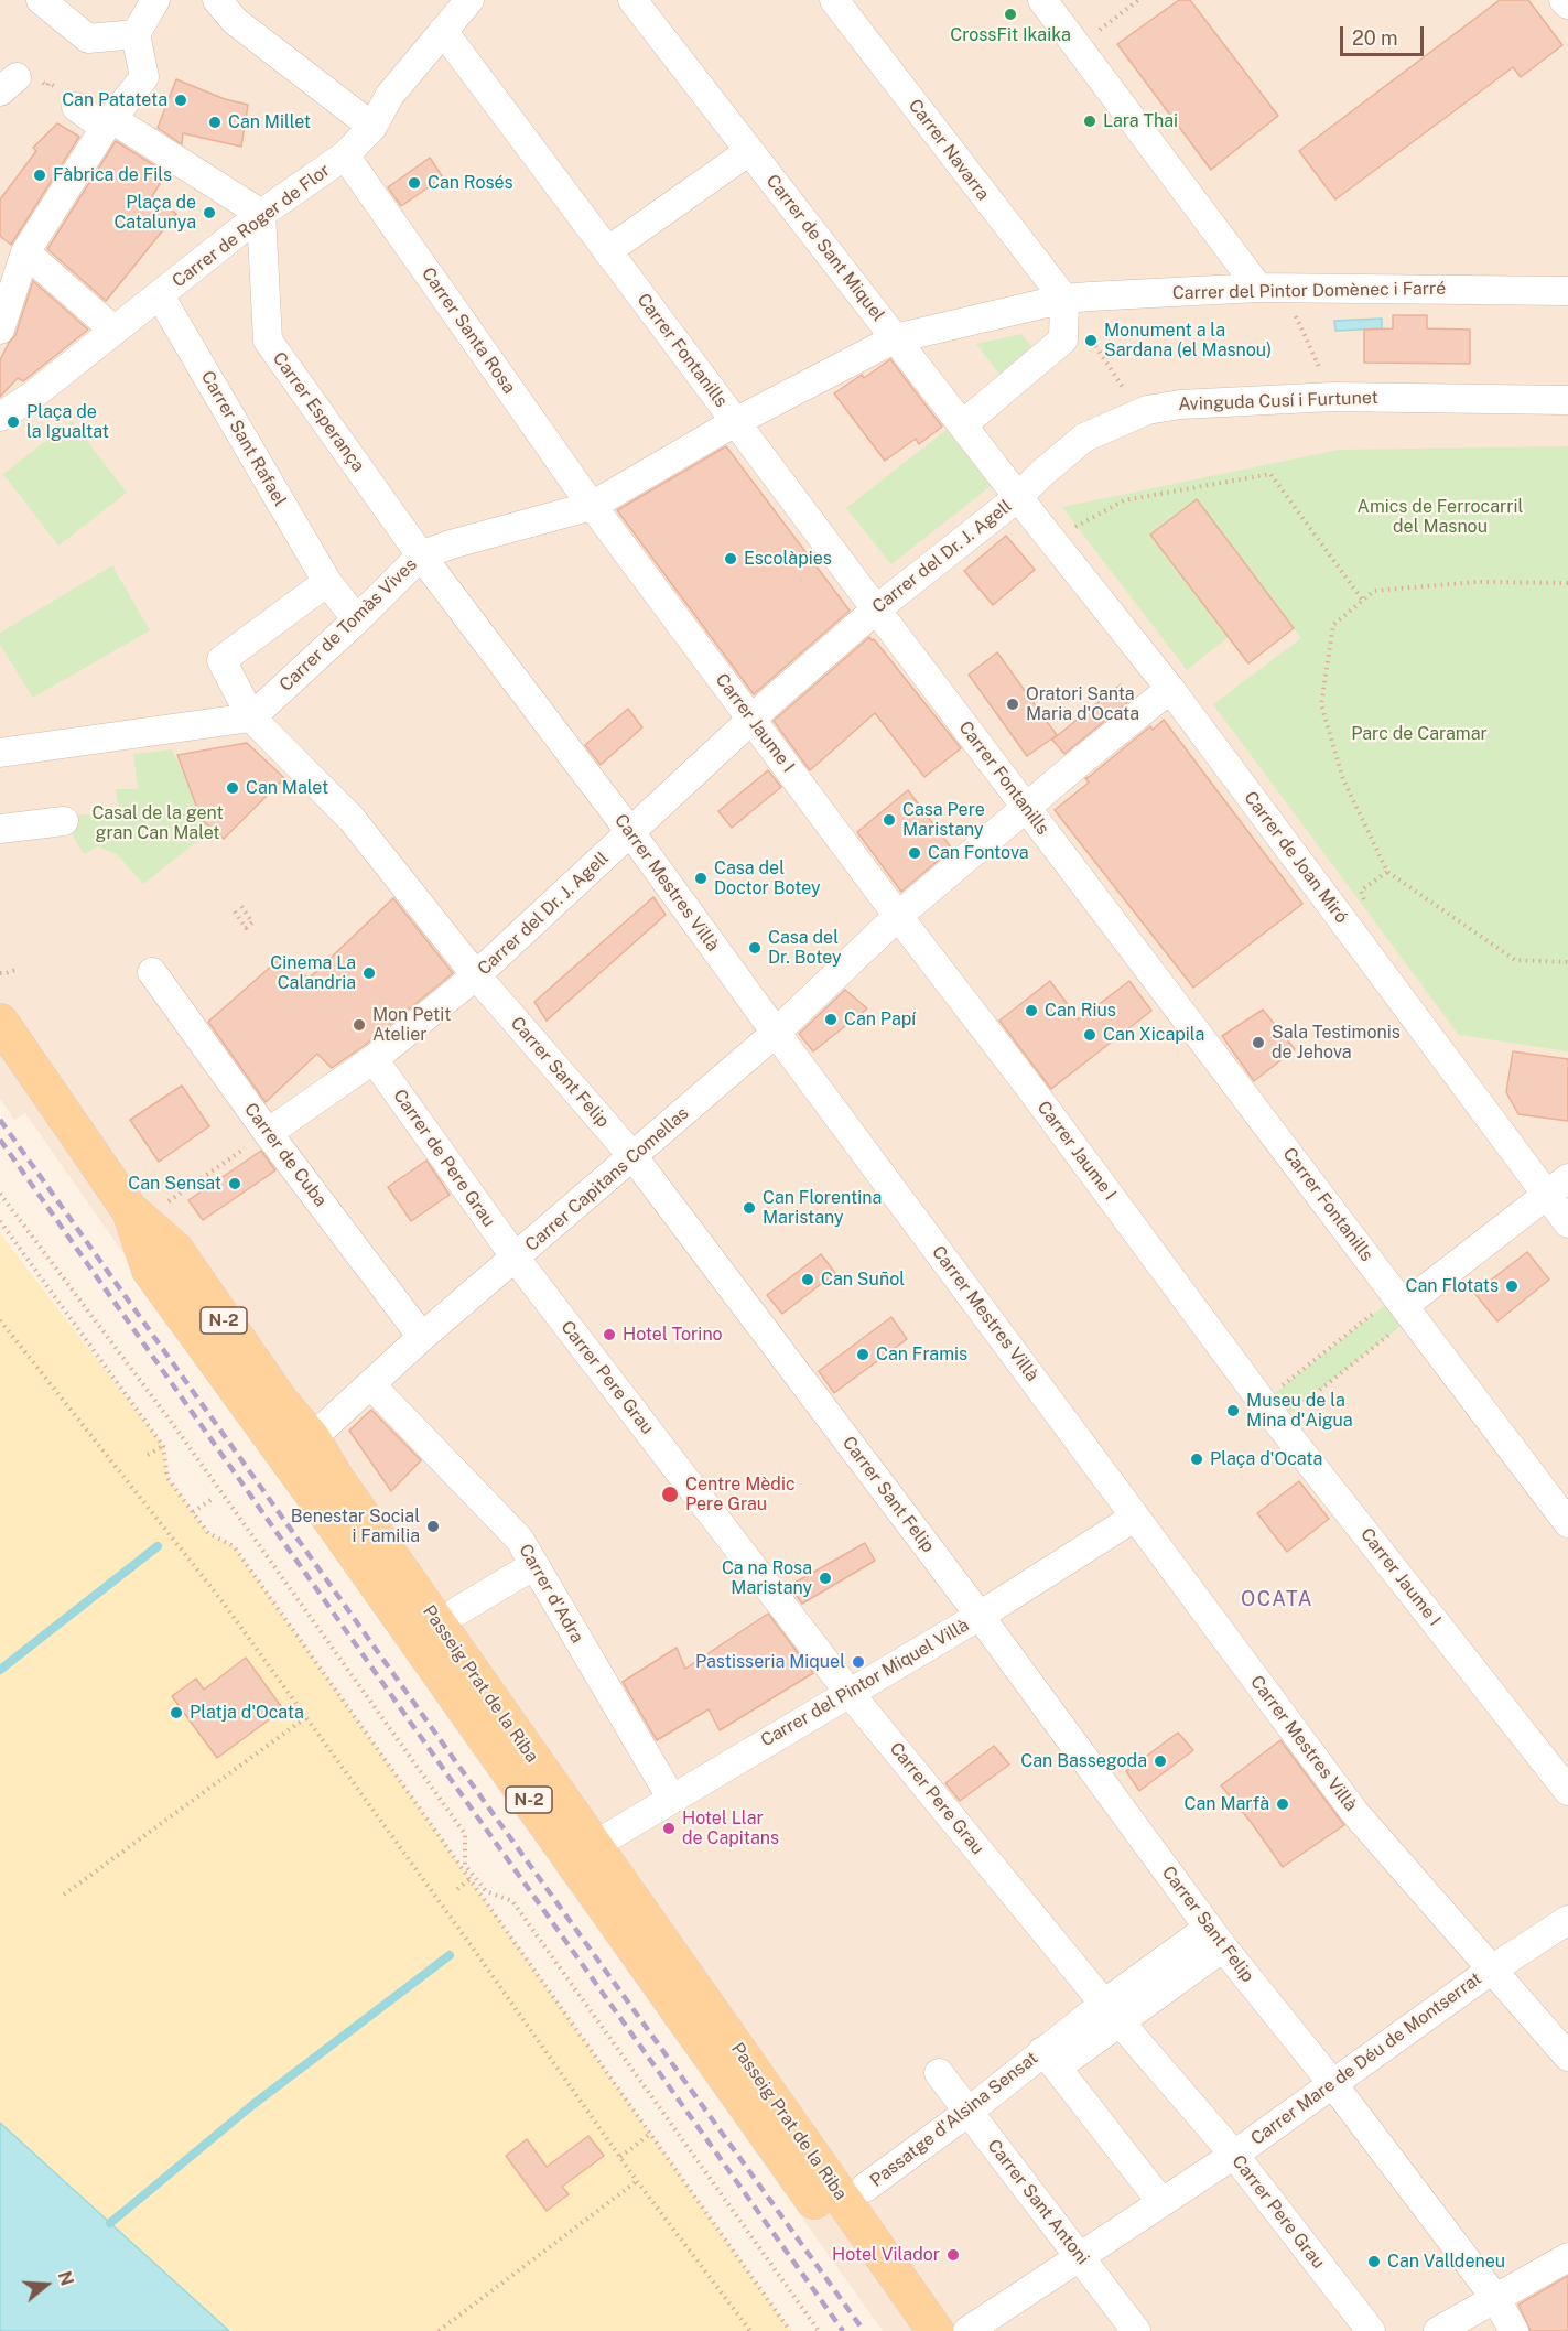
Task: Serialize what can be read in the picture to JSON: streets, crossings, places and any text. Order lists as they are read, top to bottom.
{
  "streets": {
    "main road": ["N-2", "Passeig Prat de la Riba"],
    "street": [
      "Carrer Navarra",
      "Carrer de Roger de Flor",
      "Carrer de Sant Miquel",
      "Carrer del Pintor Domènec i Farré",
      "Carrer Santa Rosa",
      "Carrer Fontanills",
      "Avinguda Cusí i Furtunet",
      "Carrer Esperança",
      "Carrer Sant Rafael",
      "Carrer del Dr. J. Agell",
      "Carrer de Tomàs Vives",
      "Carrer Jaume I",
      "Carrer de Joan Miró",
      "Carrer Mestres Villà",
      "Carrer Sant Felip",
      "Carrer de Cuba",
      "Carrer de Pere Grau",
      "Carrer Capitans Comellas",
      "Carrer Pere Grau",
      "Carrer d'Adra",
      "Carrer del Pintor Miquel Villà",
      "Carrer Mare de Déu de Montserrat",
      "Passatge d'Alsina Sensat",
      "Carrer Sant Antoni"
    ]
  },
  "crossings": [
    ["Carrer Navarra", "Carrer del Pintor Domènec i Farré"],
    ["Carrer de Roger de Flor", "Carrer Santa Rosa"],
    ["Carrer de Roger de Flor", "Carrer Fontanills"],
    ["Carrer de Roger de Flor", "Carrer Esperança"],
    ["Carrer de Roger de Flor", "Carrer Sant Rafael"],
    ["Carrer de Sant Miquel", "Carrer del Pintor Domènec i Farré"],
    ["Carrer de Sant Miquel", "Avinguda Cusí i Furtunet"],
    ["Carrer de Sant Miquel", "Carrer del Dr. J. Agell"],
    ["Carrer de Sant Miquel", "Carrer de Tomàs Vives"],
    ["Carrer de Sant Miquel", "Carrer de Joan Miró"],
    ["Carrer del Pintor Domènec i Farré", "Carrer de Tomàs Vives"],
    ["Carrer Santa Rosa", "Carrer de Tomàs Vives"],
    ["Carrer Santa Rosa", "Carrer Jaume I"],
    ["Carrer Fontanills", "Carrer del Dr. J. Agell"],
    ["Carrer Fontanills", "Carrer de Tomàs Vives"],
    ["Carrer Fontanills", "Carrer Capitans Comellas"],
    ["Avinguda Cusí i Furtunet", "Carrer del Dr. J. Agell"],
    ["Avinguda Cusí i Furtunet", "Carrer de Joan Miró"],
    ["Carrer Esperança", "Carrer de Tomàs Vives"],
    ["Carrer Esperança", "Carrer Mestres Villà"],
    ["Carrer del Dr. J. Agell", "Carrer Jaume I"],
    ["Carrer del Dr. J. Agell", "Carrer de Joan Miró"],
    ["Carrer del Dr. J. Agell", "Carrer Mestres Villà"],
    ["Carrer del Dr. J. Agell", "Carrer Sant Felip"],
    ["Carrer del Dr. J. Agell", "Carrer de Cuba"],
    ["Carrer del Dr. J. Agell", "Carrer de Pere Grau"],
    ["Carrer de Tomàs Vives", "Carrer Jaume I"],
    ["Carrer de Tomàs Vives", "Carrer Mestres Villà"],
    ["Carrer de Tomàs Vives", "Carrer Sant Felip"],
    ["Carrer Jaume I", "Carrer Capitans Comellas"],
    ["Carrer de Joan Miró", "Carrer Capitans Comellas"],
    ["Carrer Mestres Villà", "Carrer Capitans Comellas"],
    ["Carrer Mestres Villà", "Carrer del Pintor Miquel Villà"],
    ["Carrer Mestres Villà", "Carrer Mare de Déu de Montserrat"],
    ["Carrer Sant Felip", "Carrer Capitans Comellas"],
    ["Carrer Sant Felip", "Carrer del Pintor Miquel Villà"],
    ["Carrer Sant Felip", "Carrer Mare de Déu de Montserrat"],
    ["Carrer Sant Felip", "Passatge d'Alsina Sensat"],
    ["Carrer de Cuba", "Carrer Capitans Comellas"],
    ["Carrer de Pere Grau", "Carrer Capitans Comellas"],
    ["Carrer de Pere Grau", "Carrer Pere Grau"],
    ["Carrer Capitans Comellas", "N-2"],
    ["Carrer Capitans Comellas", "Carrer Pere Grau"],
    ["Carrer Capitans Comellas", "Carrer d'Adra"],
    ["Carrer Capitans Comellas", "Passeig Prat de la Riba"],
    ["N-2", "Passeig Prat de la Riba"],
    ["Carrer Pere Grau", "Carrer del Pintor Miquel Villà"],
    ["Carrer Pere Grau", "Carrer Mare de Déu de Montserrat"],
    ["Carrer Pere Grau", "Passatge d'Alsina Sensat"],
    ["Carrer d'Adra", "Carrer del Pintor Miquel Villà"],
    ["Carrer del Pintor Miquel Villà", "Passeig Prat de la Riba"],
    ["Carrer Mare de Déu de Montserrat", "Carrer Sant Antoni"],
    ["Passatge d'Alsina Sensat", "Carrer Sant Antoni"]
  ],
  "districts": ["OCATA"],
  "parks": ["Amics de Ferrocarril del Masnou", "Parc de Caramar", "Casal de la gent gran Can Malet"],
  "places": [
    "CrossFit Ikaika",
    "Can Patateta",
    "Lara Thai",
    "Can Millet",
    "Fàbrica de Fils",
    "Can Rosés",
    "Plaça de Catalunya",
    "Monument a la Sardana (el Masnou)",
    "Plaça de la Igualtat",
    "Escolàpies",
    "Oratori Santa Maria d'Ocata",
    "Can Malet",
    "Casa Pere Maristany",
    "Can Fontova",
    "Casa del Doctor Botey",
    "Casa del Dr. Botey",
    "Cinema La Calandria",
    "Can Rius",
    "Can Papí",
    "Mon Petit Atelier",
    "Can Xicapila",
    "Sala Testimonis de Jehova",
    "Can Sensat",
    "Can Florentina Maristany",
    "Can Suñol",
    "Can Flotats",
    "Hotel Torino",
    "Can Framis",
    "Museu de la Mina d'Aigua",
    "Plaça d'Ocata",
    "Centre Mèdic Pere Grau",
    "Benestar Social i Familia",
    "Ca na Rosa Maristany",
    "Pastisseria Miquel",
    "Platja d'Ocata",
    "Can Bassegoda",
    "Can Marfà",
    "Hotel Llar de Capitans",
    "Hotel Vilador",
    "Can Valldeneu"
  ],
  "scale_bar": "20 m",
  "north": "right"
}
